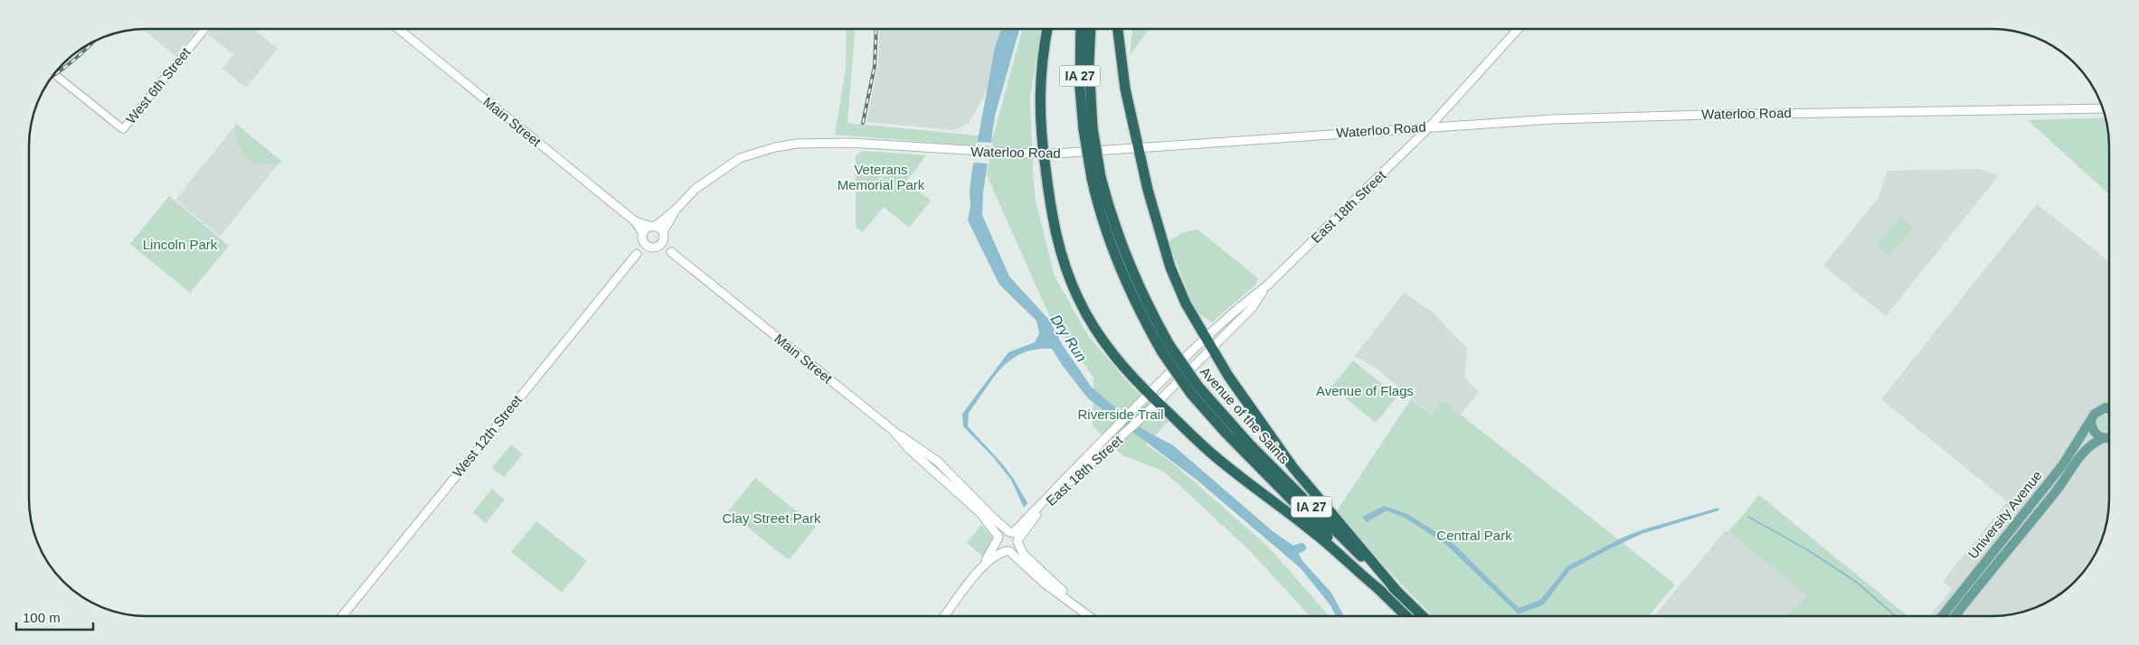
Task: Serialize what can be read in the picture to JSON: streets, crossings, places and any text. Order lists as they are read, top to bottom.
{
  "streets": {
    "highway": ["IA 27", "Avenue of the Saints"],
    "main road": [
      "Waterloo Road",
      "Main Street",
      "East 18th Street",
      "West 12th Street",
      "University Avenue"
    ],
    "street": ["West 6th Street"]
  },
  "crossings": [
    ["Waterloo Road", "Main Street"],
    ["Waterloo Road", "East 18th Street"],
    ["Waterloo Road", "West 12th Street"],
    ["Main Street", "East 18th Street"],
    ["Main Street", "West 12th Street"]
  ],
  "water": ["Dry Run"],
  "parks": [
    "Veterans Memorial Park",
    "Lincoln Park",
    "Avenue of Flags",
    "Riverside Trail",
    "Clay Street Park",
    "Central Park"
  ],
  "scale_bar": "100 m"
}
